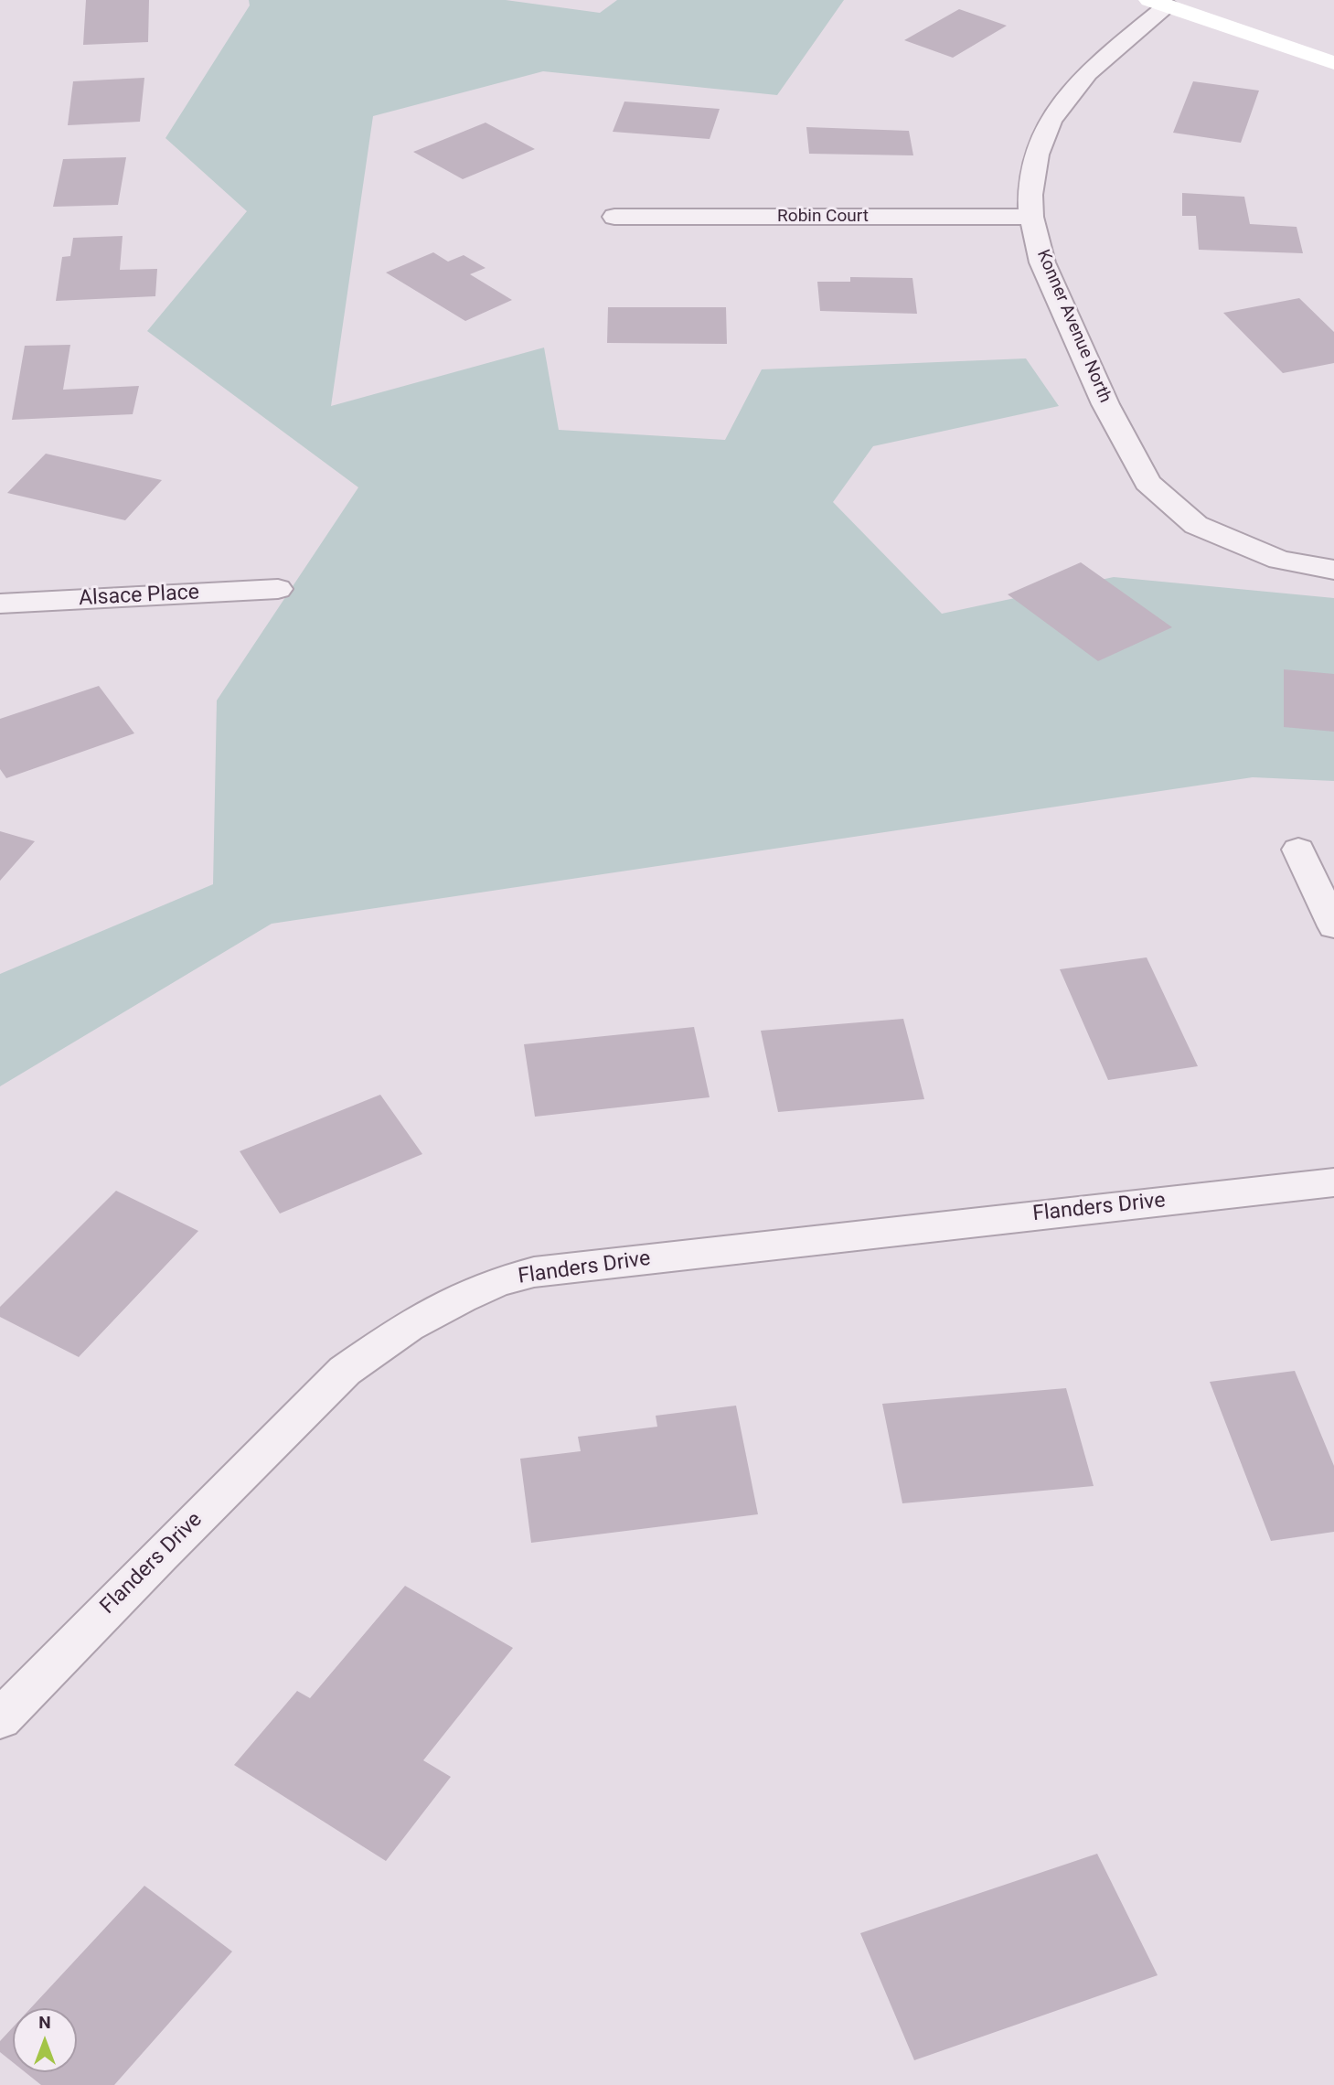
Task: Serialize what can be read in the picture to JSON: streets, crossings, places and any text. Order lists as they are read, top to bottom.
{
  "streets": {
    "street": [
      "Robin Court",
      "Konner Avenue North",
      "Alsace Place",
      "Flanders Drive"
    ]
  },
  "crossings": [
    ["Robin Court", "Konner Avenue North"]
  ],
  "north": "top"
}
